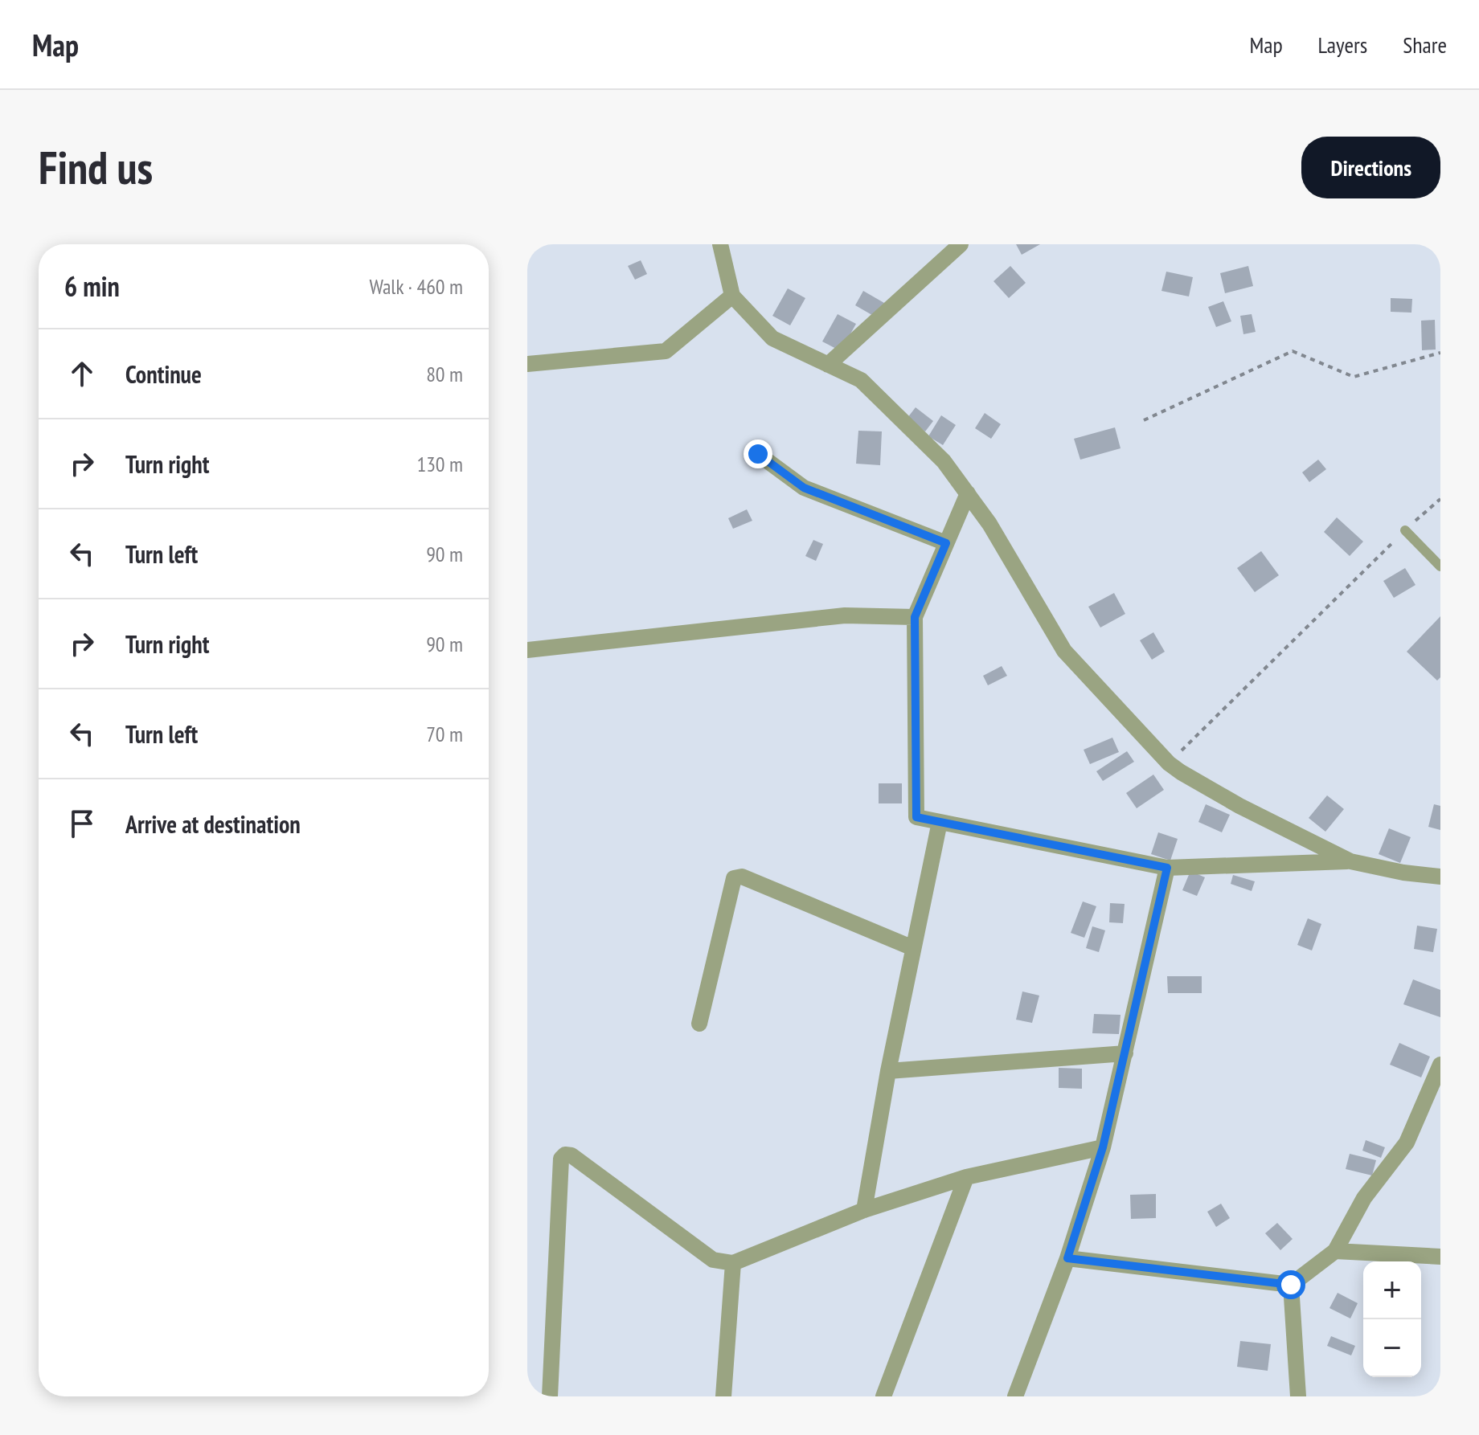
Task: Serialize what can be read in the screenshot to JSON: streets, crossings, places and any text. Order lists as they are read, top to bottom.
{
  "page": {
    "header": "Map",
    "nav": ["Map", "Layers", "Share"],
    "buttons": "Directions",
    "title": "Find us",
    "heading": ["6 min", "Walk · 460 m"],
    "list": [
      ["Continue", "80 m"],
      ["Turn right", "130 m"],
      ["Turn left", "90 m"],
      ["Turn right", "90 m"],
      ["Turn left", "70 m"],
      "Arrive at destination"
    ],
    "map_buttons": ["+", "−"]
  }
}
